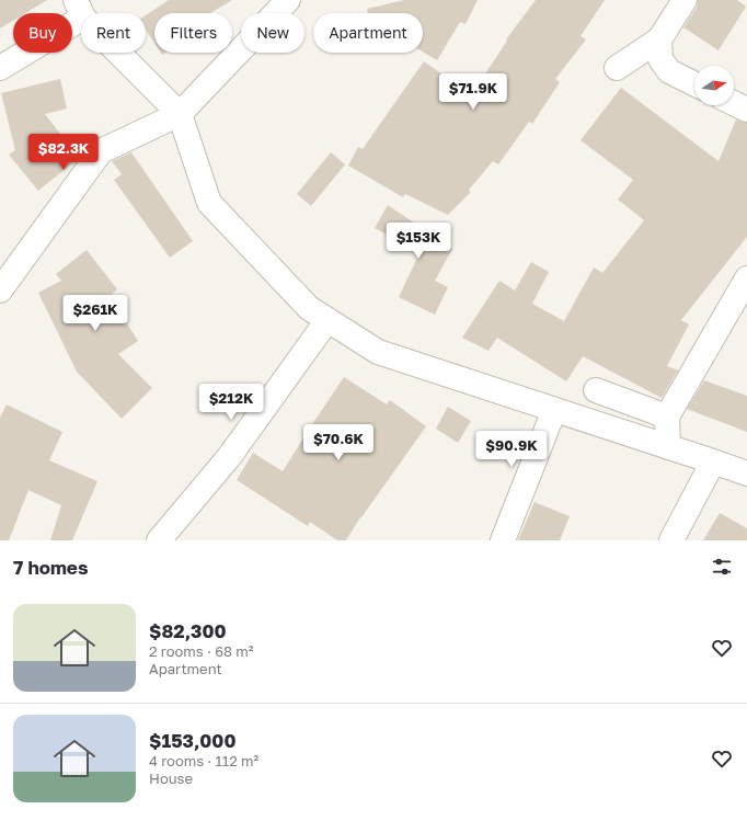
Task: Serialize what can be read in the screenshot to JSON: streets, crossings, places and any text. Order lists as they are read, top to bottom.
{
  "north": "right",
  "page": {
    "chip": [
      "Buy",
      "Rent",
      "Filters",
      "New",
      "Apartment"
    ],
    "price": [
      "$71.9K",
      "$82.3K",
      "$153K",
      "$261K",
      "$212K",
      "$70.6K",
      "$90.9K"
    ],
    "heading": "7 homes",
    "list": [
      {
        "name": "$82,300",
        "note": "2 rooms · 68 m² · Apartment"
      },
      {
        "name": "$153,000",
        "note": "4 rooms · 112 m² · House"
      }
    ]
  }
}
